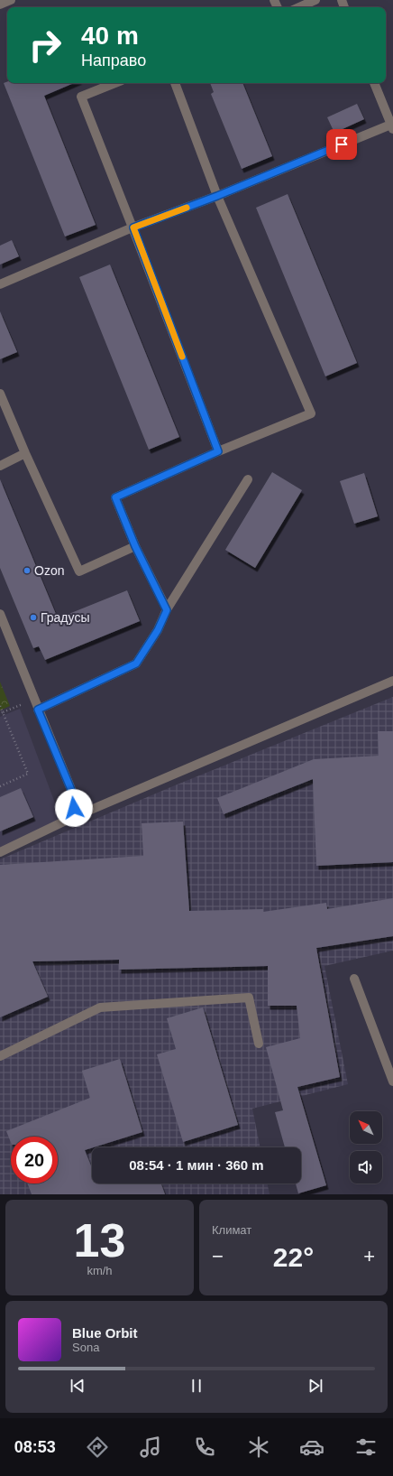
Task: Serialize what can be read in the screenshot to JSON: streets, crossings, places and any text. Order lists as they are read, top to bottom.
{
  "places": ["Ozon", "Градусы"],
  "north": "top left",
  "page": {
    "turn": ["40 m", "Направо"],
    "limit": "20",
    "trip": "08:54 · 1 мин · 360 m",
    "tile": [
      ["13", "km/h"],
      "Климат"
    ],
    "heat": ["−", "22°", "+"],
    "song": ["Blue Orbit", "Sona"],
    "tabs": "08:53"
  }
}
